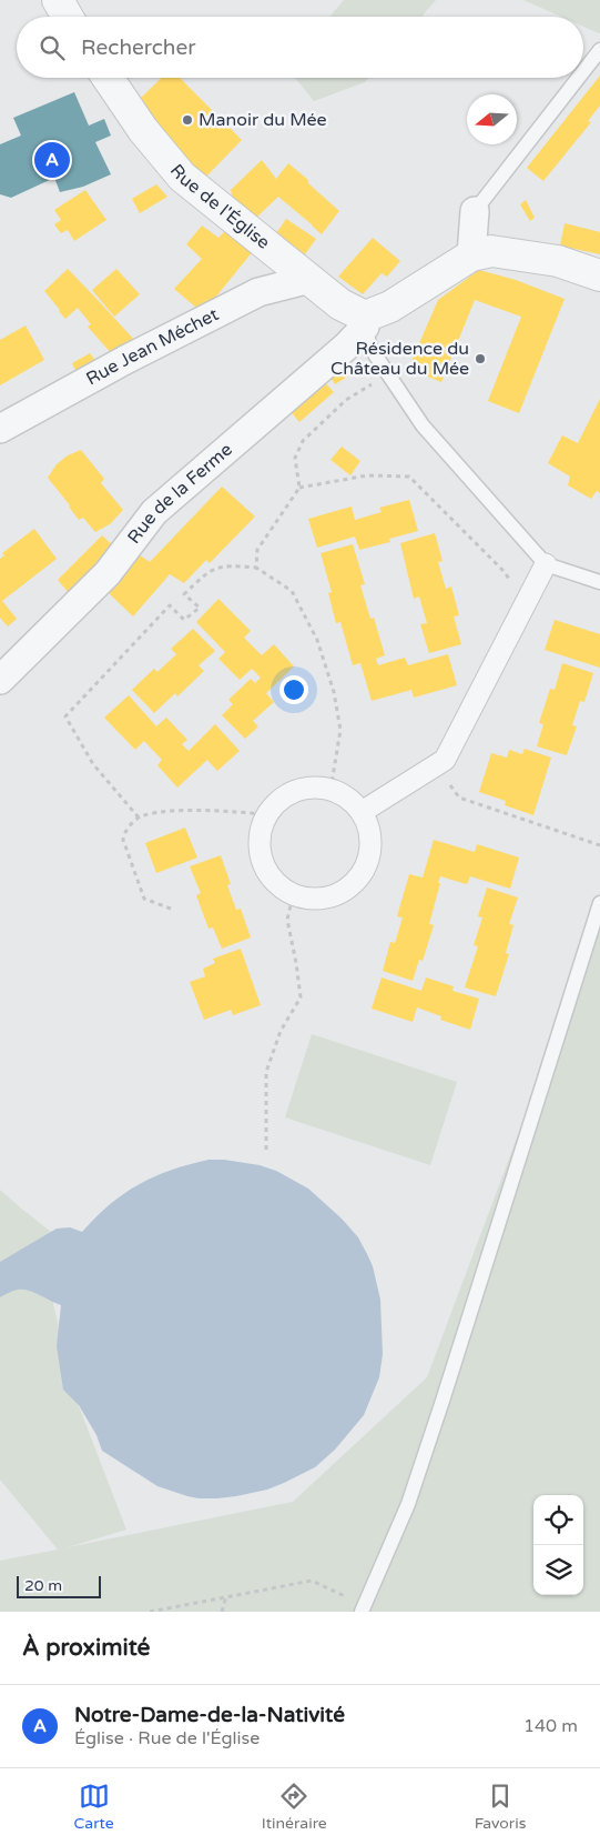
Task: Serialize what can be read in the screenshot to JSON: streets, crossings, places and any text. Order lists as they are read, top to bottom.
{
  "streets": {
    "street": ["Rue de l'Église", "Rue Jean Méchet", "Rue de la Ferme"]
  },
  "crossings": [
    ["Rue de l'Église", "Rue Jean Méchet"],
    ["Rue de l'Église", "Rue de la Ferme"]
  ],
  "places": ["Manoir du Mée", "Résidence du Château du Mée"],
  "scale_bar": "20 m",
  "north": "left",
  "page": {
    "search": "Rechercher",
    "pins": "A",
    "scale": "20 m",
    "heading": "À proximité",
    "list": [
      {
        "mark": "A",
        "name": "Notre-Dame-de-la-Nativité",
        "note": "Église · Rue de l'Église",
        "value": "140 m"
      }
    ],
    "nav": ["Carte", "Itinéraire", "Favoris"]
  }
}
